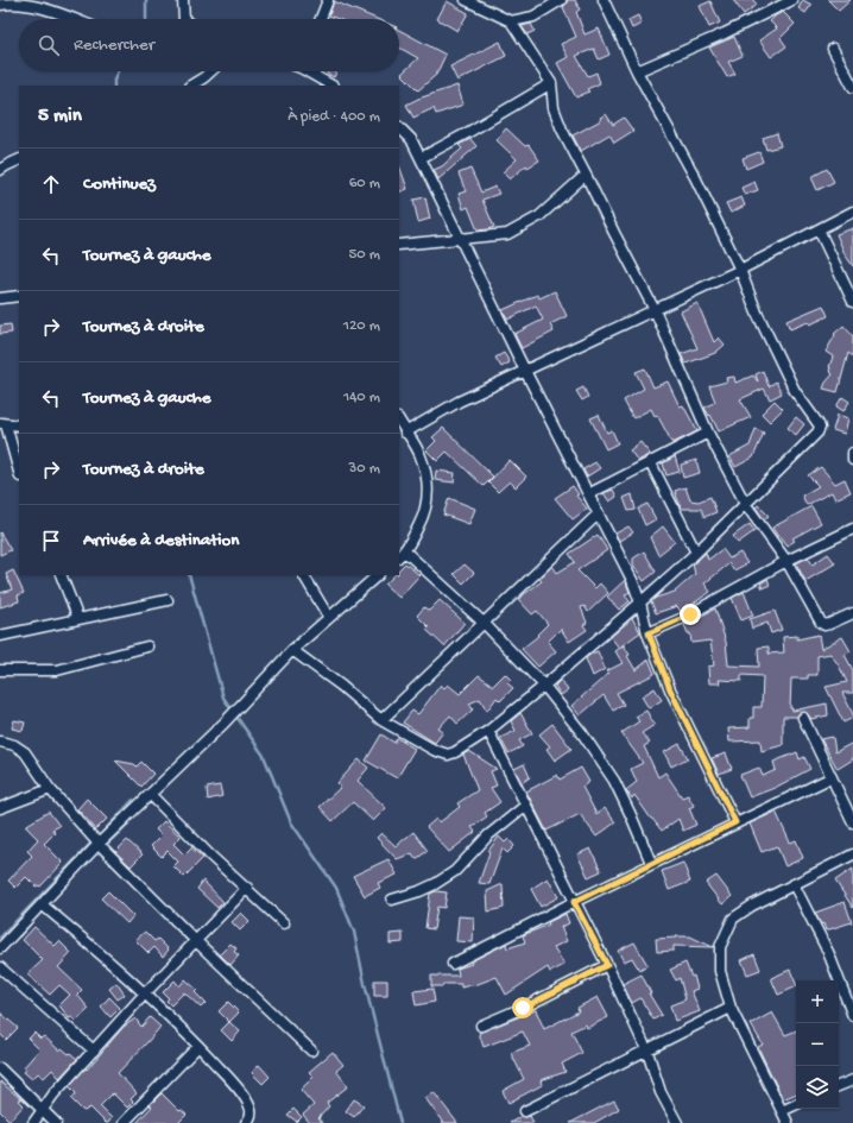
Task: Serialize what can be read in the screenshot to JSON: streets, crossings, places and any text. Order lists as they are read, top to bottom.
{
  "page": {
    "search": "Rechercher",
    "heading": ["5 min", "À pied · 400 m"],
    "list": [
      ["Continuez", "60 m"],
      ["Tournez à gauche", "50 m"],
      ["Tournez à droite", "120 m"],
      ["Tournez à gauche", "140 m"],
      ["Tournez à droite", "30 m"],
      "Arrivée à destination"
    ],
    "map_buttons": ["+", "−"]
  }
}
